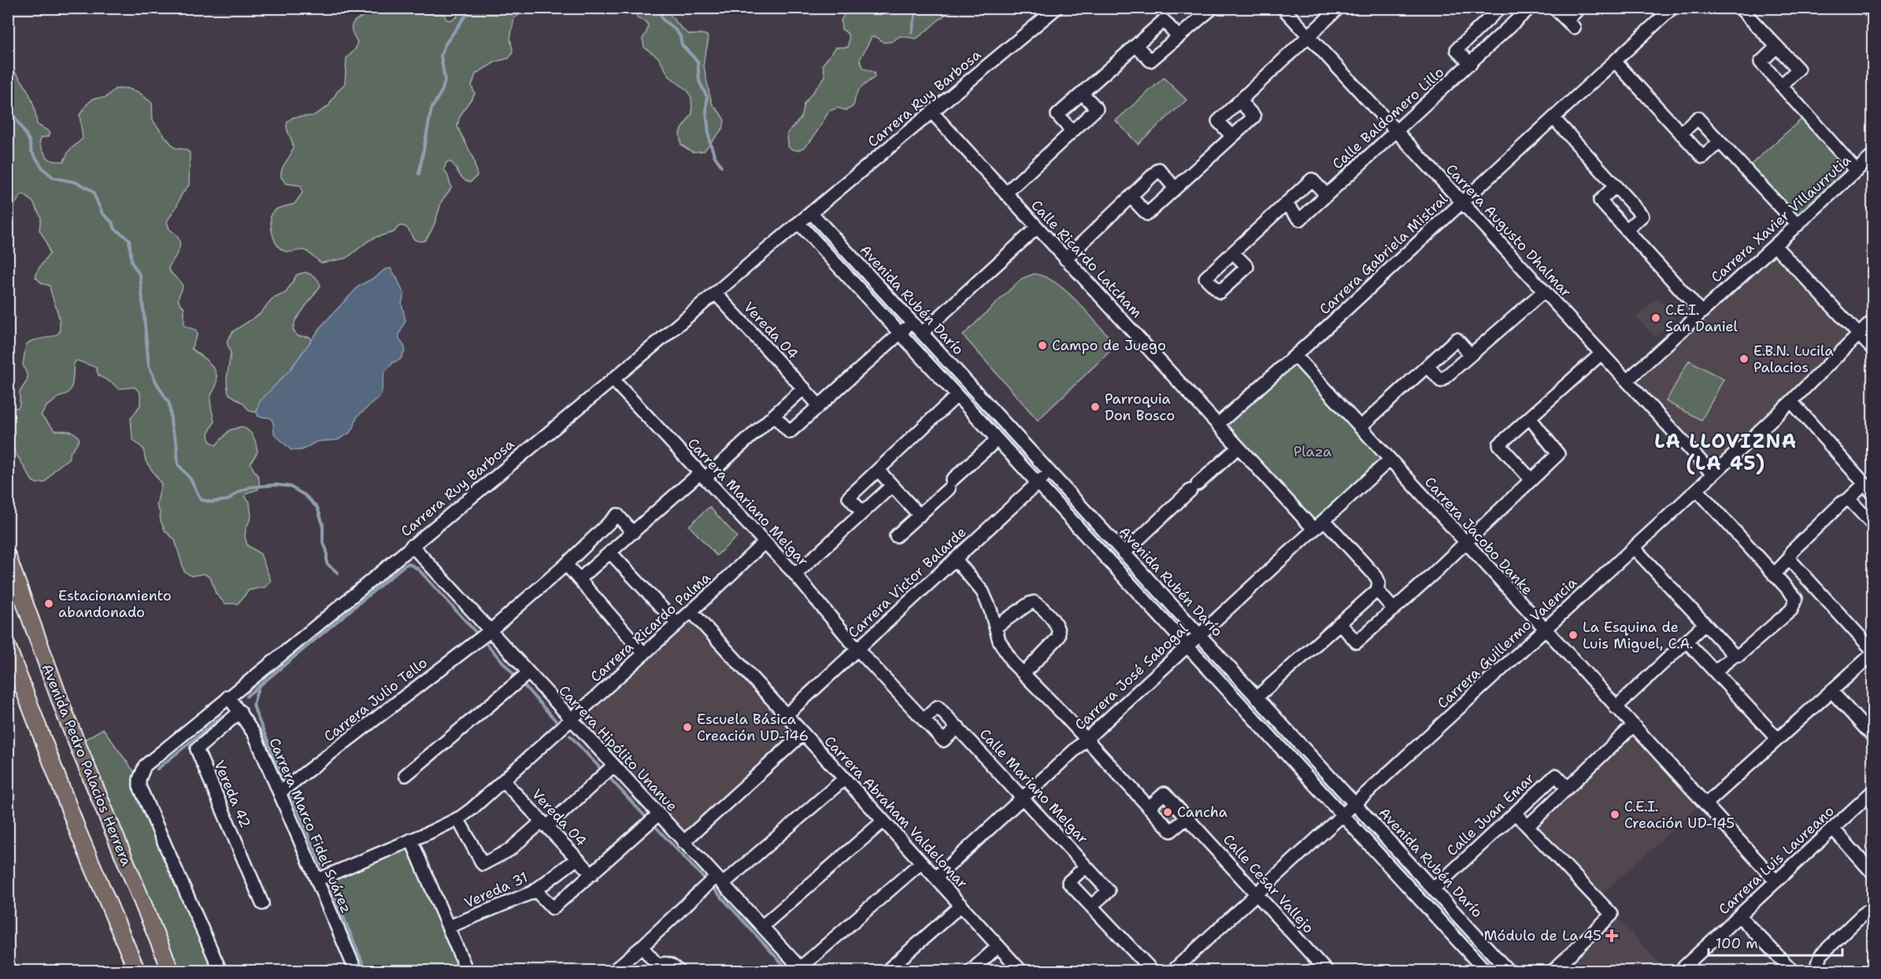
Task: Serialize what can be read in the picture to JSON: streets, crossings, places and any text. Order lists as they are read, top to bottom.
{
  "streets": {
    "main road": ["Avenida Pedro Palacios Herrera"],
    "street": [
      "Carrera Ruy Barbosa",
      "Calle Baldomero Lillo",
      "Carrera Xavier Villaurrutia",
      "Carrera Augusto Dhalmar",
      "Carrera Gabriela Mistral",
      "Calle Ricardo Latcham",
      "Avenida Rubén Darío",
      "Vereda 04",
      "Carrera Mariano Melgar",
      "Carrera Jacobo Danke",
      "Carrera Victor Balarde",
      "Carrera Ricardo Palma",
      "Carrera Guillermo Valencia",
      "Carrera José Sabogal",
      "Carrera Julio Tello",
      "Carrera Hipólito Unanue",
      "Calle Mariano Melgar",
      "Vereda 42",
      "Carrera Abraham Valdelomar",
      "Calle Juan Emar",
      "Carrera Marco Fidel Suárez",
      "Carrera Luis Laureano",
      "Calle Cesar Vallejo",
      "Vereda 31"
    ]
  },
  "crossings": [
    ["Carrera Ruy Barbosa", "Calle Ricardo Latcham"],
    ["Carrera Ruy Barbosa", "Avenida Rubén Darío"],
    ["Carrera Ruy Barbosa", "Vereda 04"],
    ["Carrera Ruy Barbosa", "Carrera Mariano Melgar"],
    ["Carrera Ruy Barbosa", "Carrera Hipólito Unanue"],
    ["Carrera Ruy Barbosa", "Carrera Marco Fidel Suárez"],
    ["Calle Baldomero Lillo", "Carrera Augusto Dhalmar"],
    ["Carrera Xavier Villaurrutia", "Carrera Augusto Dhalmar"],
    ["Carrera Augusto Dhalmar", "Carrera Gabriela Mistral"],
    ["Carrera Augusto Dhalmar", "Carrera Guillermo Valencia"],
    ["Carrera Gabriela Mistral", "Calle Ricardo Latcham"],
    ["Carrera Gabriela Mistral", "Carrera Jacobo Danke"],
    ["Calle Ricardo Latcham", "Carrera José Sabogal"],
    ["Avenida Rubén Darío", "Carrera Victor Balarde"],
    ["Avenida Rubén Darío", "Carrera Guillermo Valencia"],
    ["Avenida Rubén Darío", "Carrera José Sabogal"],
    ["Avenida Rubén Darío", "Calle Juan Emar"],
    ["Vereda 04", "Carrera Ricardo Palma"],
    ["Vereda 04", "Vereda 31"],
    ["Carrera Mariano Melgar", "Carrera Victor Balarde"],
    ["Carrera Mariano Melgar", "Carrera Ricardo Palma"],
    ["Carrera Mariano Melgar", "Calle Mariano Melgar"],
    ["Carrera Jacobo Danke", "Carrera Guillermo Valencia"],
    ["Carrera Jacobo Danke", "Carrera José Sabogal"],
    ["Carrera Jacobo Danke", "Carrera Luis Laureano"],
    ["Carrera Victor Balarde", "Calle Mariano Melgar"],
    ["Carrera Victor Balarde", "Carrera Abraham Valdelomar"],
    ["Carrera Ricardo Palma", "Carrera Hipólito Unanue"],
    ["Carrera Ricardo Palma", "Carrera Abraham Valdelomar"],
    ["Carrera Ricardo Palma", "Carrera Marco Fidel Suárez"],
    ["Carrera Guillermo Valencia", "Calle Cesar Vallejo"],
    ["Carrera José Sabogal", "Calle Mariano Melgar"],
    ["Carrera José Sabogal", "Carrera Abraham Valdelomar"],
    ["Carrera Julio Tello", "Carrera Hipólito Unanue"],
    ["Carrera Julio Tello", "Carrera Marco Fidel Suárez"],
    ["Vereda 42", "Carrera Marco Fidel Suárez"]
  ],
  "districts": ["LA LLOVIZNA (LA 45)"],
  "parks": ["Plaza"],
  "places": {
    "other": [
      "C.E.I. San Daniel",
      "Campo de Juego",
      "E.B.N. Lucila Palacios",
      "Parroquia Don Bosco",
      "Estacionamiento abandonado",
      "La Esquina de Luis Miguel, C.A.",
      "Escuela Básica Creación UD-146",
      "Cancha",
      "C.E.I. Creación UD-145"
    ],
    "health": ["Módulo de La 45"]
  },
  "scale_bar": "100 m"
}
